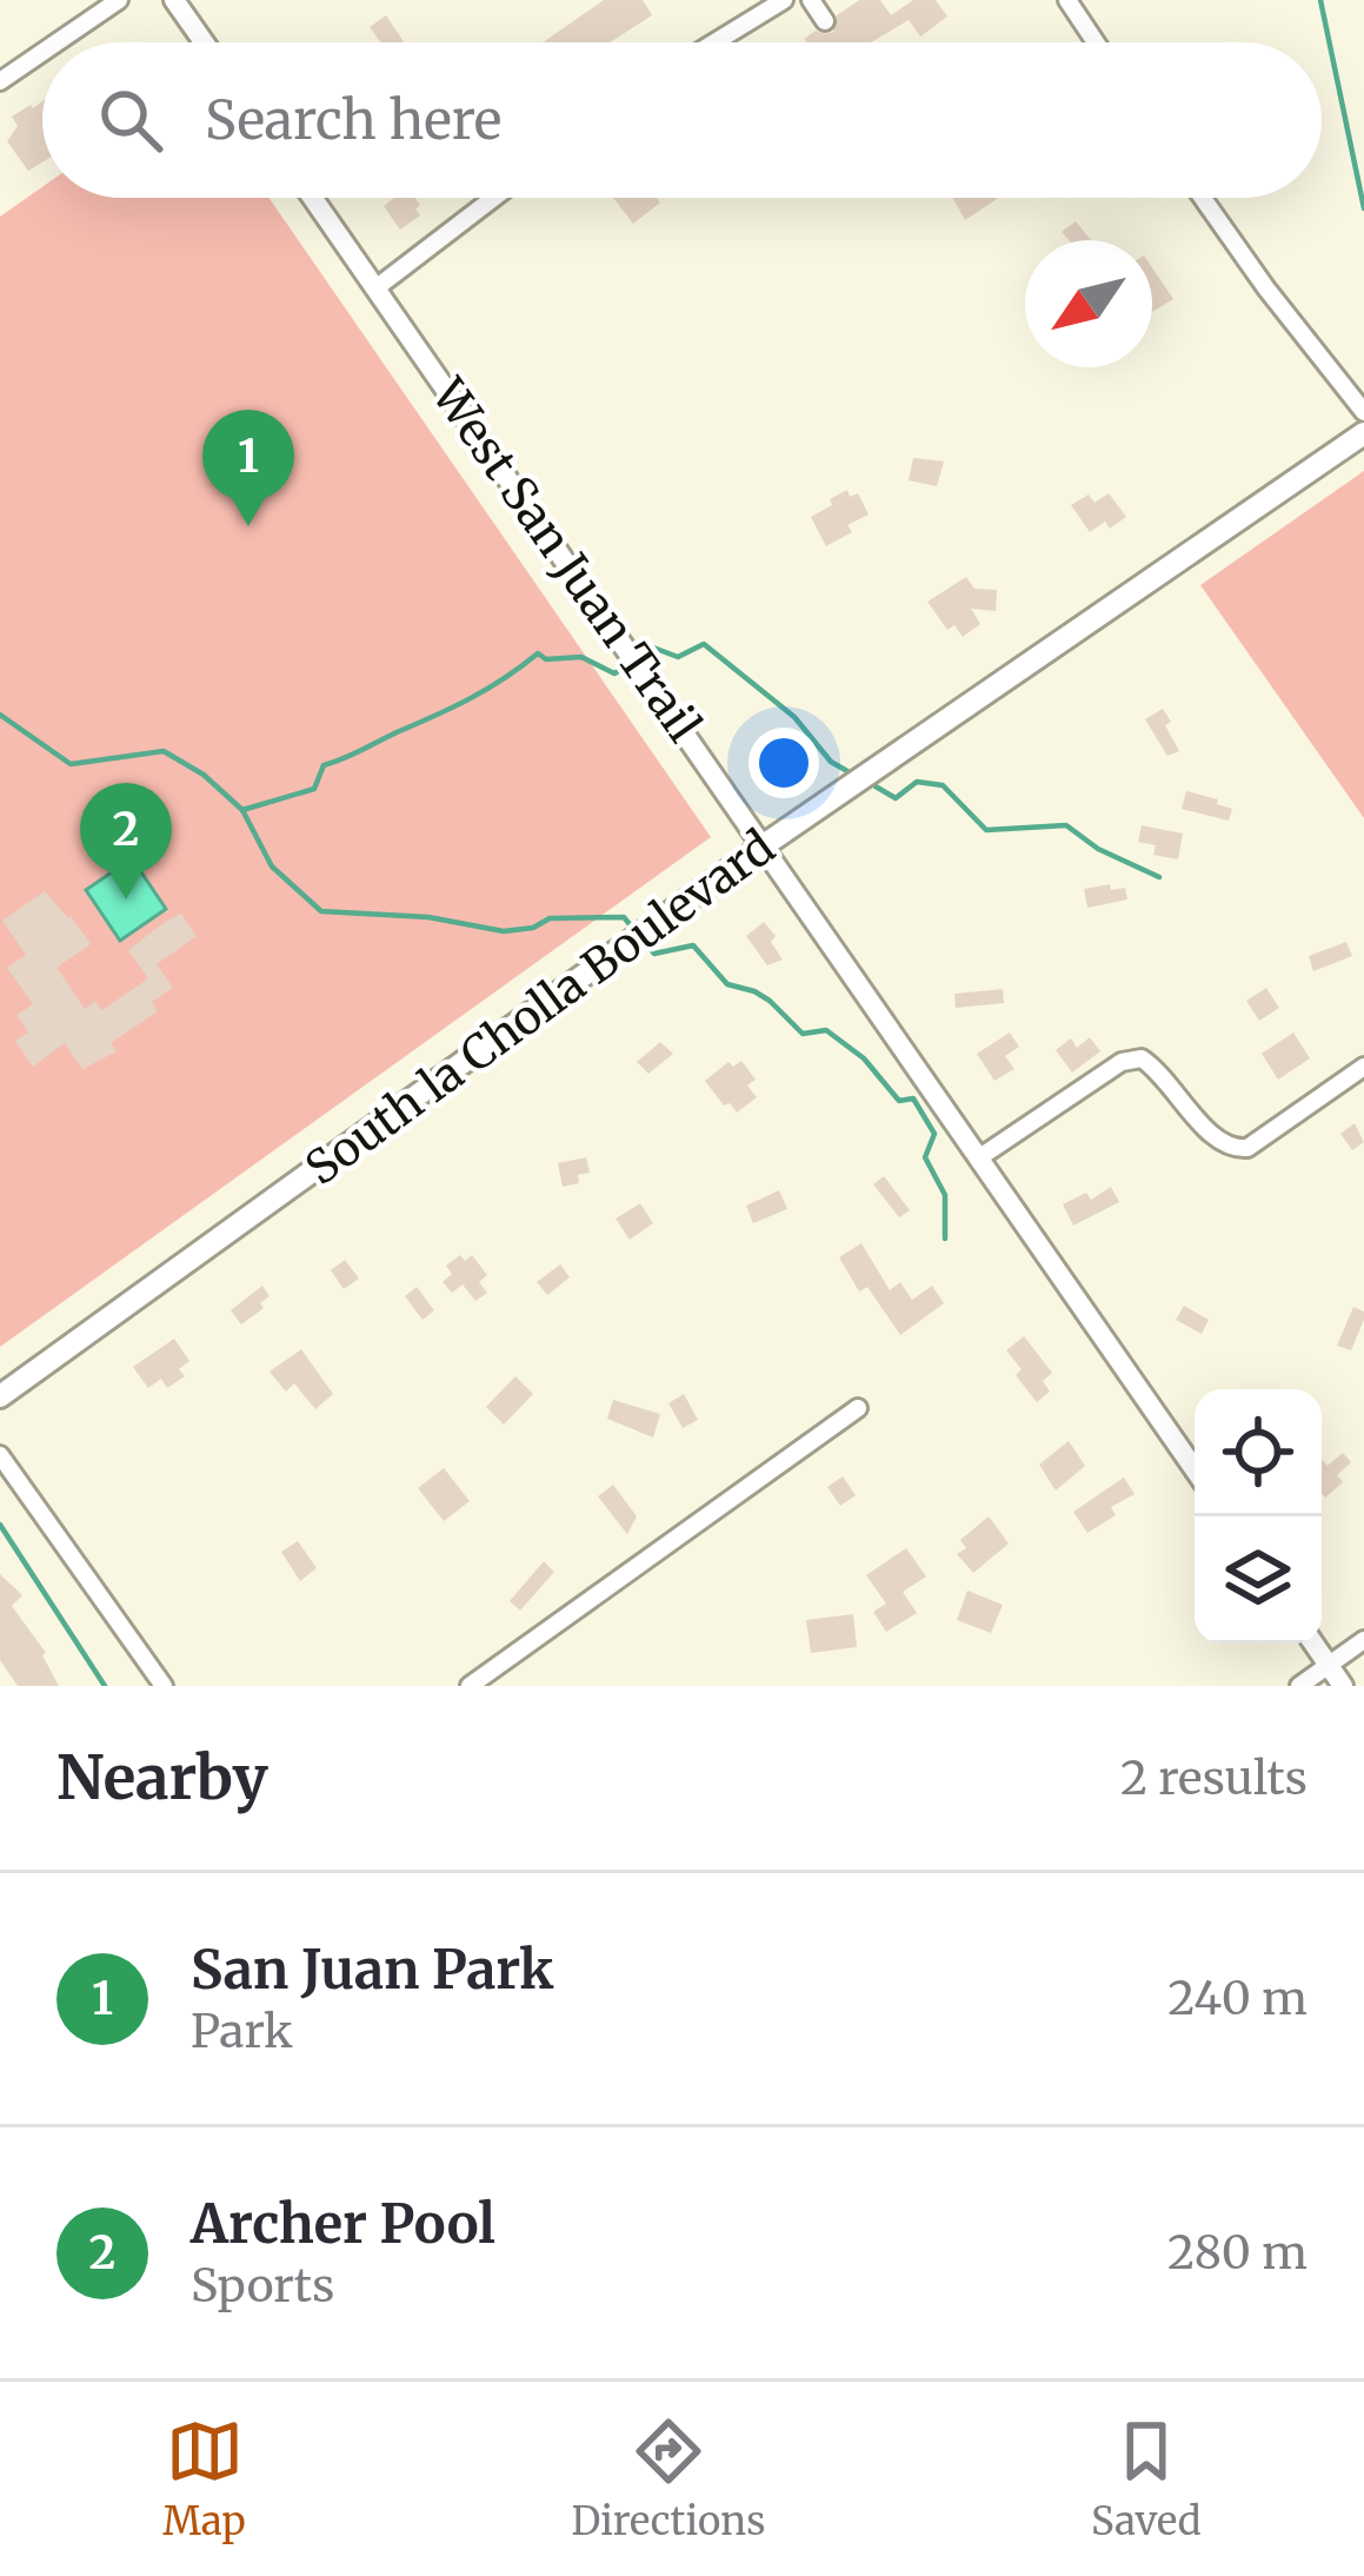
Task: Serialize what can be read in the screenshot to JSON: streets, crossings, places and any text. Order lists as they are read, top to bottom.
{
  "streets": {
    "main road": ["South la Cholla Boulevard"],
    "street": ["West San Juan Trail"]
  },
  "crossings": [
    ["West San Juan Trail", "South la Cholla Boulevard"]
  ],
  "north": "bottom left",
  "page": {
    "search": "Search here",
    "pins": ["1", "2"],
    "heading": ["Nearby", "2 results"],
    "list": [
      {
        "mark": "1",
        "name": "San Juan Park",
        "note": "Park",
        "value": "240 m"
      },
      {
        "mark": "2",
        "name": "Archer Pool",
        "note": "Sports",
        "value": "280 m"
      }
    ],
    "nav": ["Map", "Directions", "Saved"]
  }
}
